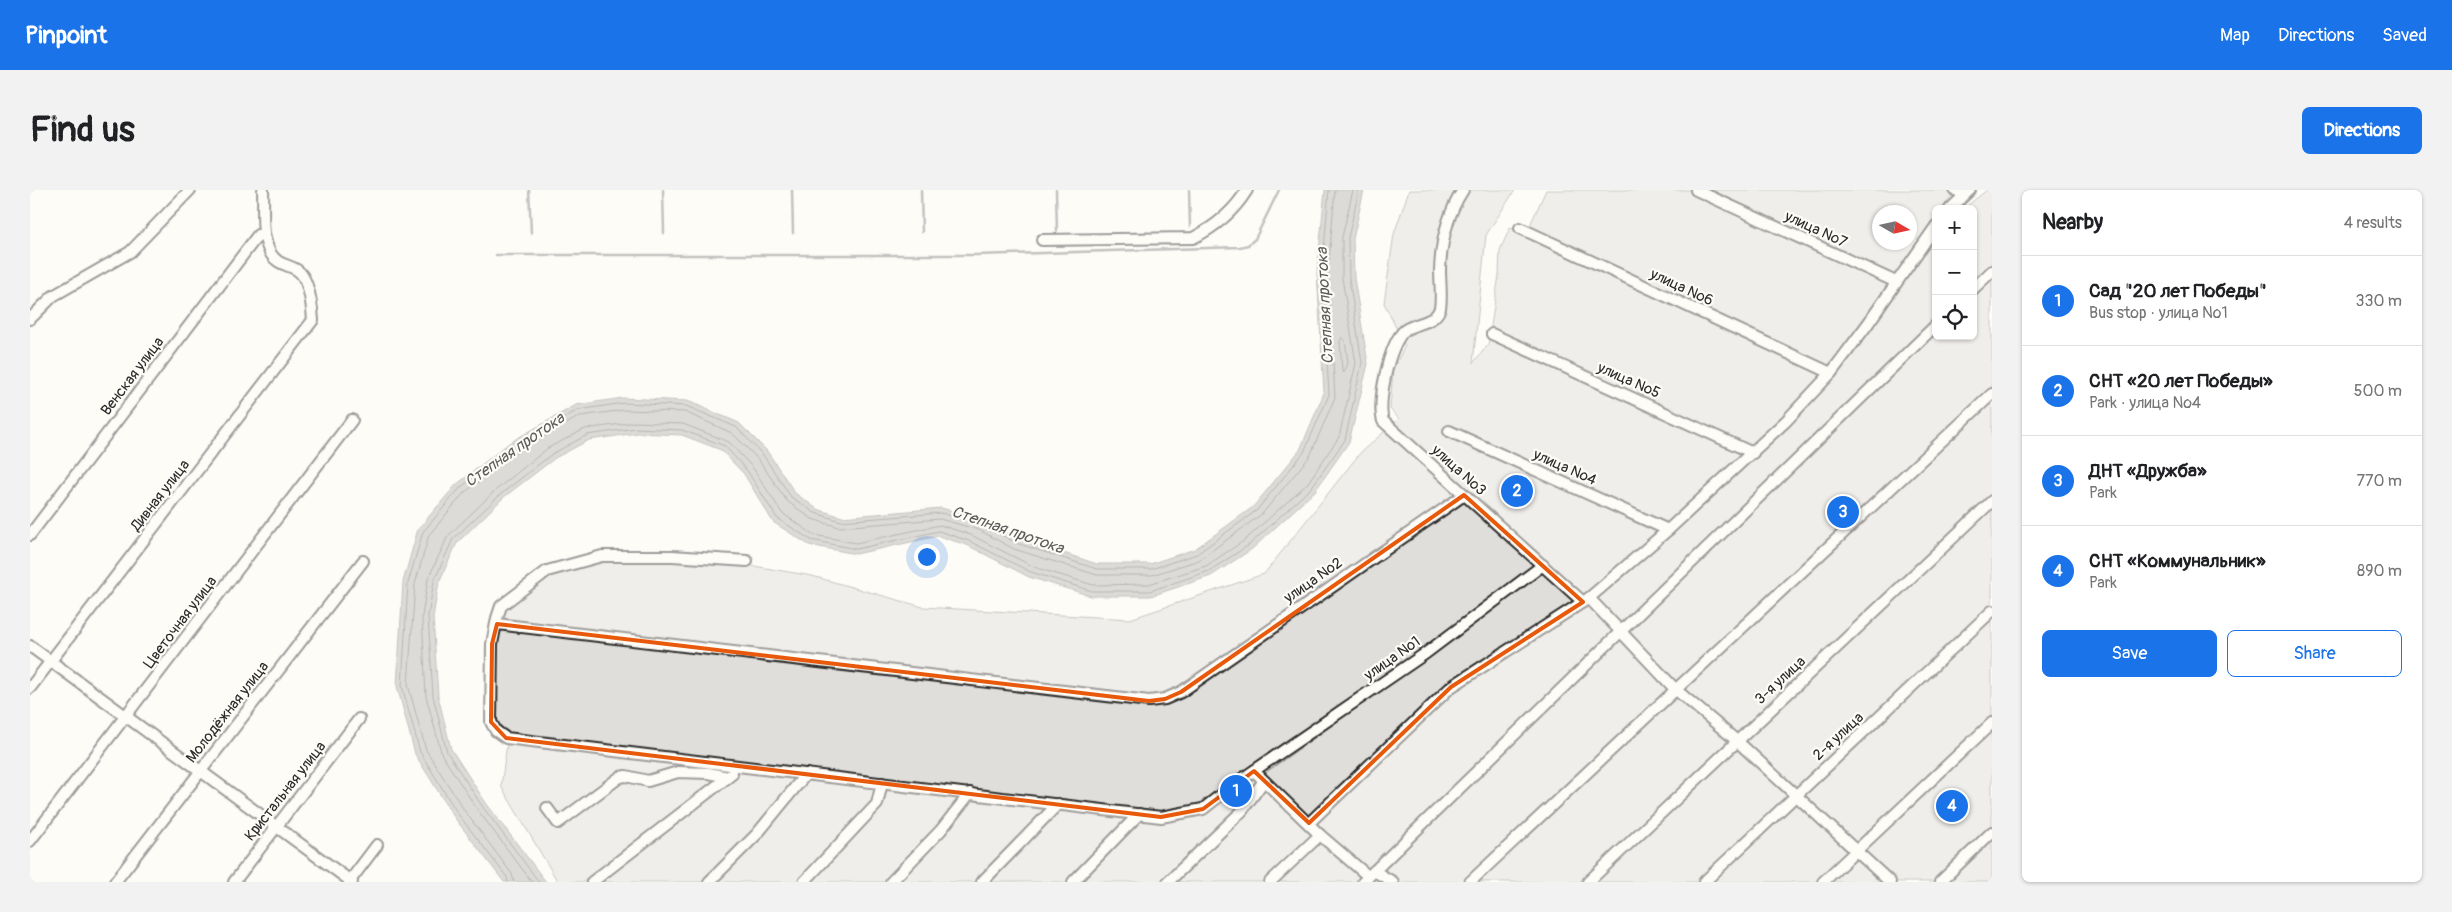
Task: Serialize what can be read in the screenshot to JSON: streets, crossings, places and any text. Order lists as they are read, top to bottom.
{
  "streets": {
    "street": [
      "улица №7",
      "улица №6",
      "Венская улица",
      "улица №5",
      "улица №4",
      "улица №3",
      "Дивная улица",
      "улица №2",
      "Цветочная улица",
      "улица №1",
      "3-я улица",
      "Молодёжная улица",
      "2-я улица",
      "Кристальная улица"
    ]
  },
  "crossings": [
    ["улица №3", "улица №2"],
    ["улица №3", "улица №1"],
    ["улица №3", "3-я улица"],
    ["улица №3", "2-я улица"],
    ["улица №2", "улица №1"]
  ],
  "water": ["Степная протока"],
  "north": "right",
  "page": {
    "header": "Pinpoint",
    "nav": ["Map", "Directions", "Saved"],
    "buttons": [
      "Directions",
      ["Save", "Share"]
    ],
    "title": "Find us",
    "heading": ["Nearby", "4 results"],
    "map_buttons": ["+", "−"],
    "list": [
      {
        "mark": "1",
        "name": "Сад \"20 лет Победы\"",
        "note": "Bus stop · улица №1",
        "value": "330 m"
      },
      {
        "mark": "2",
        "name": "СНТ «20 лет Победы»",
        "note": "Park · улица №4",
        "value": "500 m"
      },
      {
        "mark": "3",
        "name": "ДНТ «Дружба»",
        "note": "Park",
        "value": "770 m"
      },
      {
        "mark": "4",
        "name": "СНТ «Коммунальник»",
        "note": "Park",
        "value": "890 m"
      }
    ],
    "pins": [
      "2",
      "3",
      "1",
      "4"
    ]
  }
}
